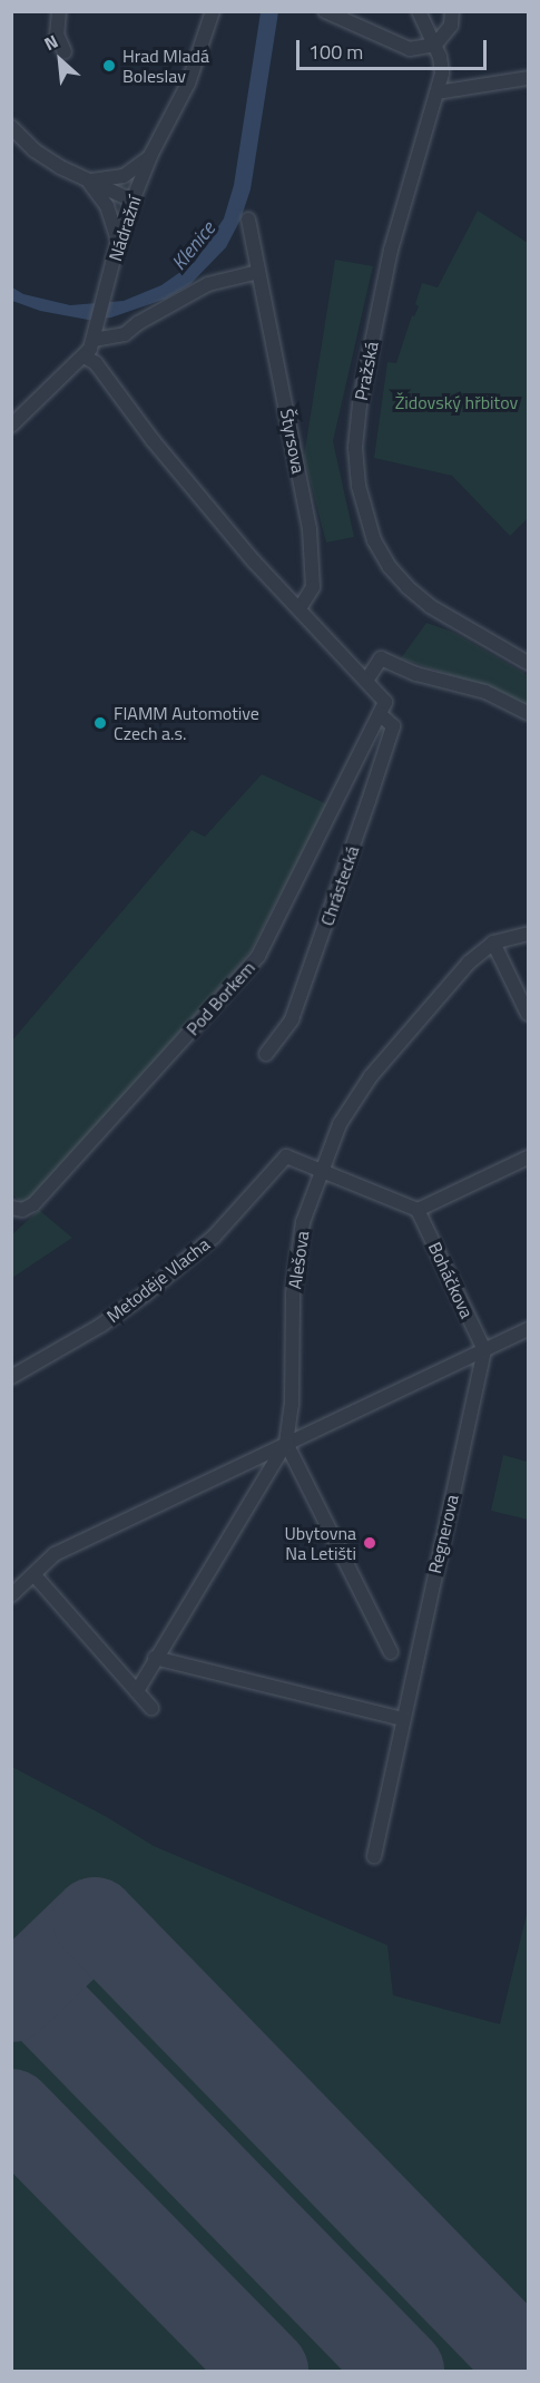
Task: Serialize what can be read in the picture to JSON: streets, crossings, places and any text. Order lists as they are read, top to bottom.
{
  "streets": {
    "street": [
      "Nádražní",
      "Pražská",
      "Štyrsova",
      "Chrástecká",
      "Pod Borkem",
      "Alešova",
      "Metoděje Vlacha",
      "Boháčkova",
      "Regnerova"
    ]
  },
  "crossings": [
    ["Chrástecká", "Pod Borkem"],
    ["Alešova", "Metoděje Vlacha"],
    ["Boháčkova", "Regnerova"]
  ],
  "water": ["Klenice"],
  "parks": ["Židovský hřbitov"],
  "places": ["Hrad Mladá Boleslav", "FIAMM Automotive Czech a.s.", "Ubytovna Na Letišti"],
  "scale_bar": "100 m",
  "north": "top left"
}
